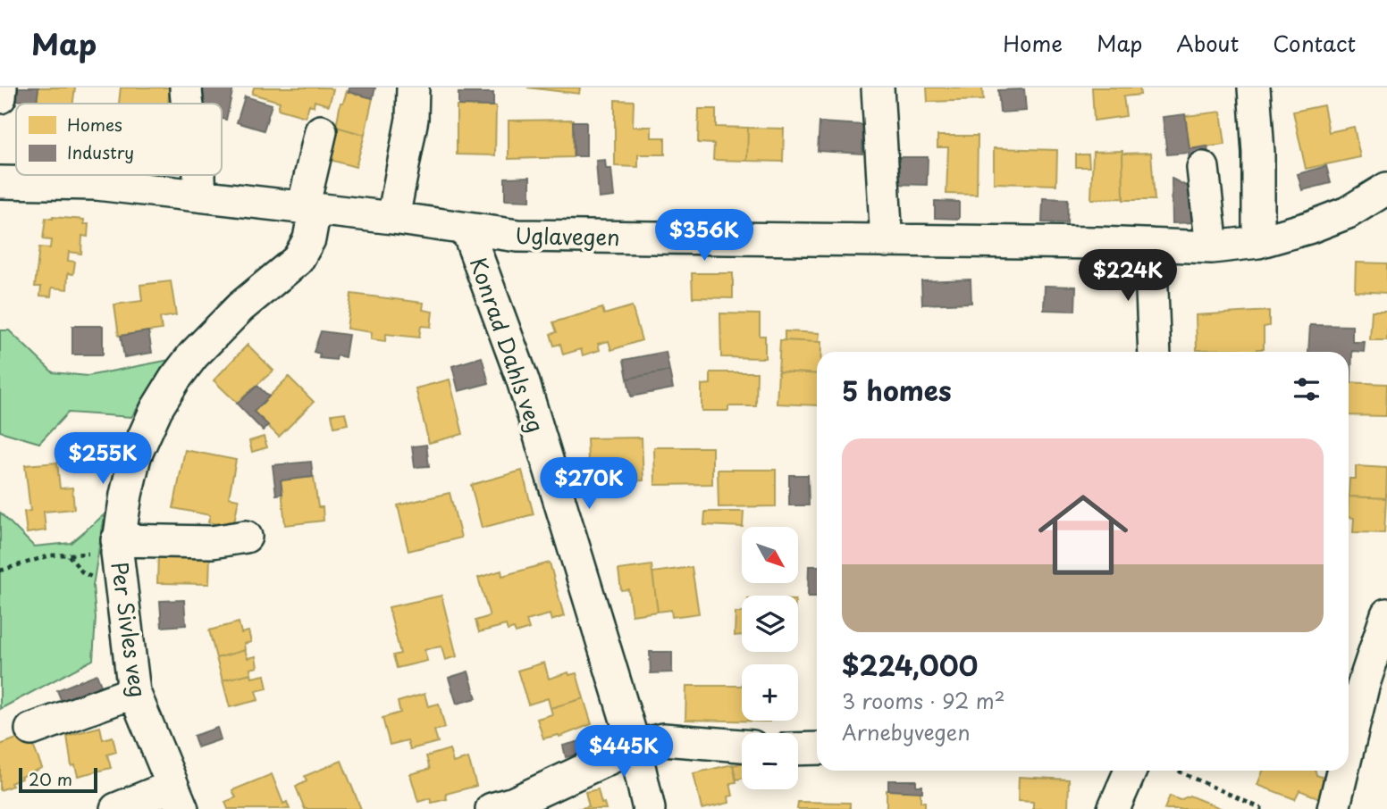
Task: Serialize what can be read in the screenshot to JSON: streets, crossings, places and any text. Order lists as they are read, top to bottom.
{
  "streets": {
    "street": ["Uglavegen", "Konrad Dahls veg", "Per Sivles veg"]
  },
  "crossings": [
    ["Uglavegen", "Konrad Dahls veg"],
    ["Uglavegen", "Per Sivles veg"]
  ],
  "legend": ["Homes", "Industry"],
  "scale_bar": "20 m",
  "north": "bottom right",
  "page": {
    "header": "Map",
    "nav": [
      "Home",
      "Map",
      "About",
      "Contact"
    ],
    "price": [
      "$356K",
      "$224K",
      "$255K",
      "$270K",
      "$445K"
    ],
    "heading": "5 homes",
    "list": [
      {
        "name": "$224,000",
        "note": "3 rooms · 92 m² · Arnebyvegen"
      }
    ],
    "map_buttons": ["+", "−"],
    "scale": "20 m"
  }
}
